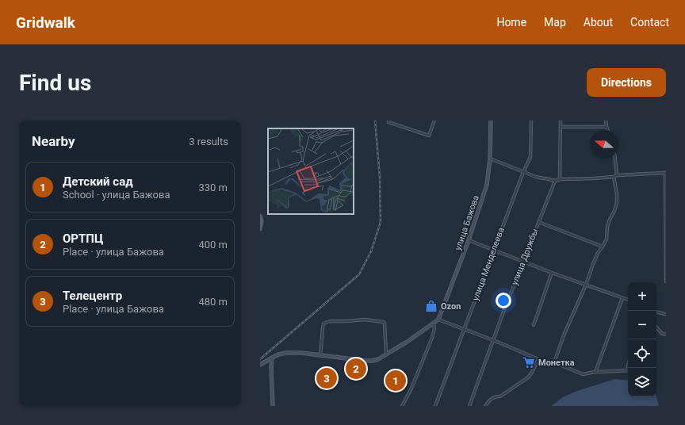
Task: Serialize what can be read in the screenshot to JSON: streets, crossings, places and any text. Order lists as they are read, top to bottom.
{
  "streets": {
    "main road": ["улица Бажова"],
    "street": ["улица Дружбы", "улица Менделеева"]
  },
  "places": {
    "shop": ["Ozon"],
    "supermarket": ["Монетка"]
  },
  "north": "left",
  "page": {
    "header": "Gridwalk",
    "nav": [
      "Home",
      "Map",
      "About",
      "Contact"
    ],
    "buttons": "Directions",
    "title": "Find us",
    "heading": ["Nearby", "3 results"],
    "list": [
      {
        "mark": "1",
        "name": "Детский сад",
        "note": "School · улица Бажова",
        "value": "330 m"
      },
      {
        "mark": "2",
        "name": "ОРТПЦ",
        "note": "Place · улица Бажова",
        "value": "400 m"
      },
      {
        "mark": "3",
        "name": "Телецентр",
        "note": "Place · улица Бажова",
        "value": "480 m"
      }
    ],
    "map_buttons": ["+", "−"],
    "pins": ["2", "3", "1"]
  }
}
